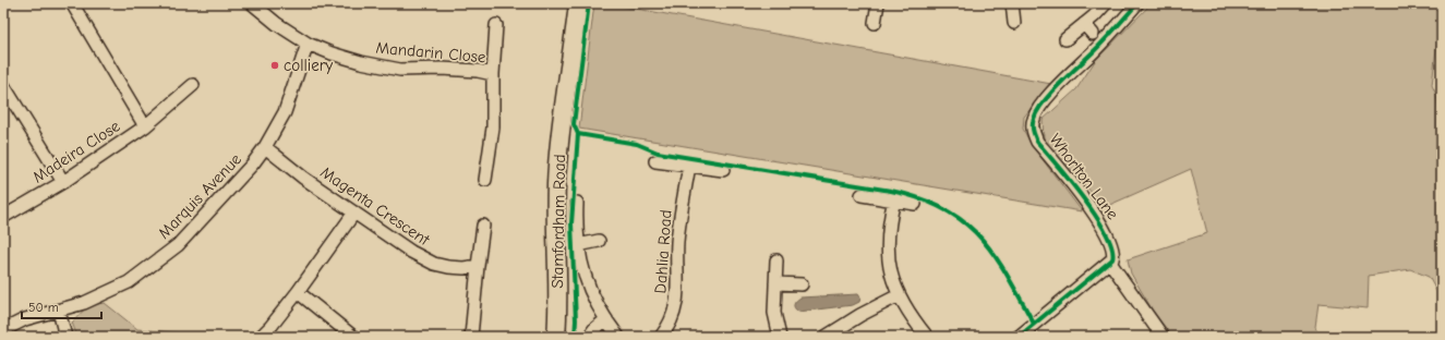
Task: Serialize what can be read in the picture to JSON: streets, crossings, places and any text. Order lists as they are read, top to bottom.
{
  "streets": {
    "main road": ["Stamfordham Road"],
    "street": [
      "Mandarin Close",
      "Madeira Close",
      "Whorlton Lane",
      "Marquis Avenue",
      "Magenta Crescent",
      "Dahlia Road"
    ]
  },
  "crossings": [
    ["Mandarin Close", "Marquis Avenue"],
    ["Marquis Avenue", "Magenta Crescent"]
  ],
  "places": ["colliery"],
  "scale_bar": "50 m"
}
